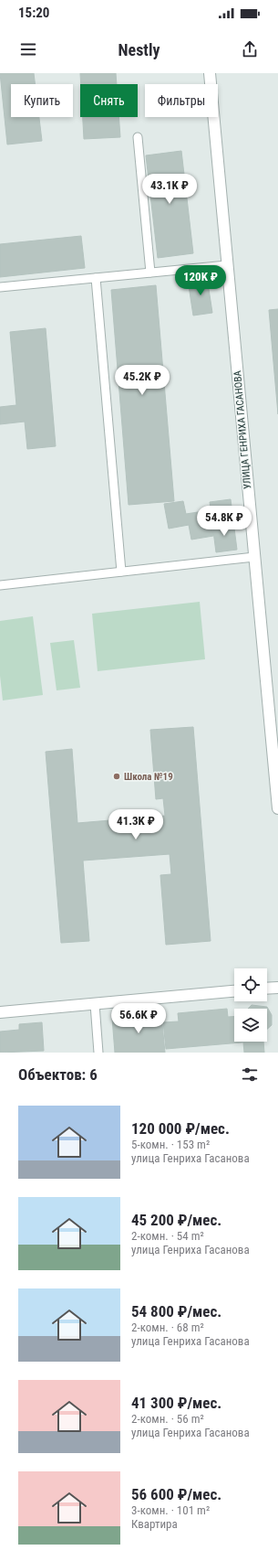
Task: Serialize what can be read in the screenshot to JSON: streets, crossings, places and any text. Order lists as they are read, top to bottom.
{
  "streets": {
    "street": ["УЛИЦА ГЕНРИХА ГАСАНОВА"]
  },
  "places": ["Школа №19"],
  "page": {
    "status": "15:20",
    "header": "Nestly",
    "chip": ["Купить", "Снять", "Фильтры"],
    "price": [
      "43.1K ₽",
      "120K ₽",
      "45.2K ₽",
      "54.8K ₽",
      "41.3K ₽",
      "56.6K ₽"
    ],
    "heading": "Объектов: 6",
    "list": [
      {
        "name": "120 000 ₽/мес.",
        "note": "5-комн. · 153 m² · улица Генриха Гасанова"
      },
      {
        "name": "45 200 ₽/мес.",
        "note": "2-комн. · 54 m² · улица Генриха Гасанова"
      },
      {
        "name": "54 800 ₽/мес.",
        "note": "2-комн. · 68 m² · улица Генриха Гасанова"
      },
      {
        "name": "41 300 ₽/мес.",
        "note": "2-комн. · 56 m² · улица Генриха Гасанова"
      },
      {
        "name": "56 600 ₽/мес.",
        "note": "3-комн. · 101 m² · Квартира"
      }
    ]
  }
}
